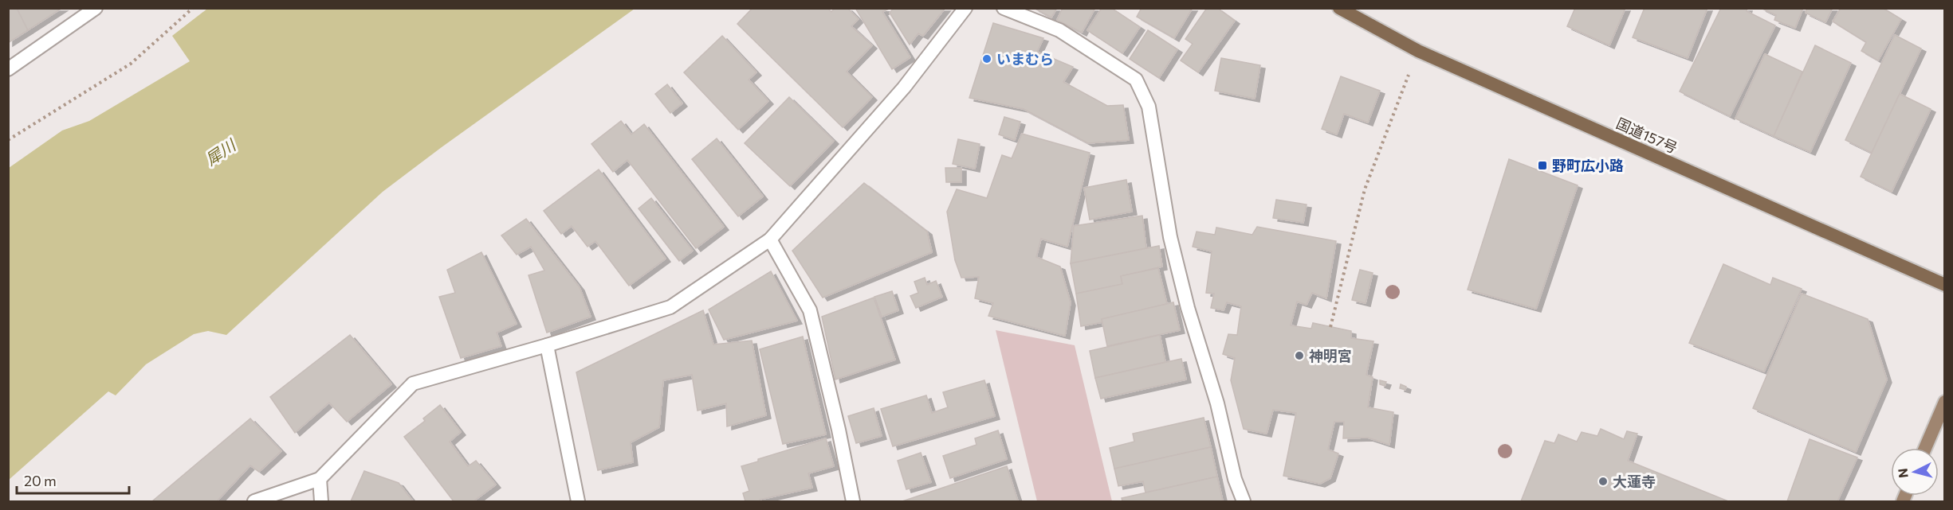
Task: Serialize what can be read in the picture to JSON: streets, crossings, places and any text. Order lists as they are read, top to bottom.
{
  "streets": {
    "highway": ["国道157号"]
  },
  "water": ["犀川"],
  "places": {
    "other": ["いまむら", "神明宮", "大蓮寺"],
    "transit": ["野町広小路"]
  },
  "scale_bar": "20 m",
  "north": "left"
}
